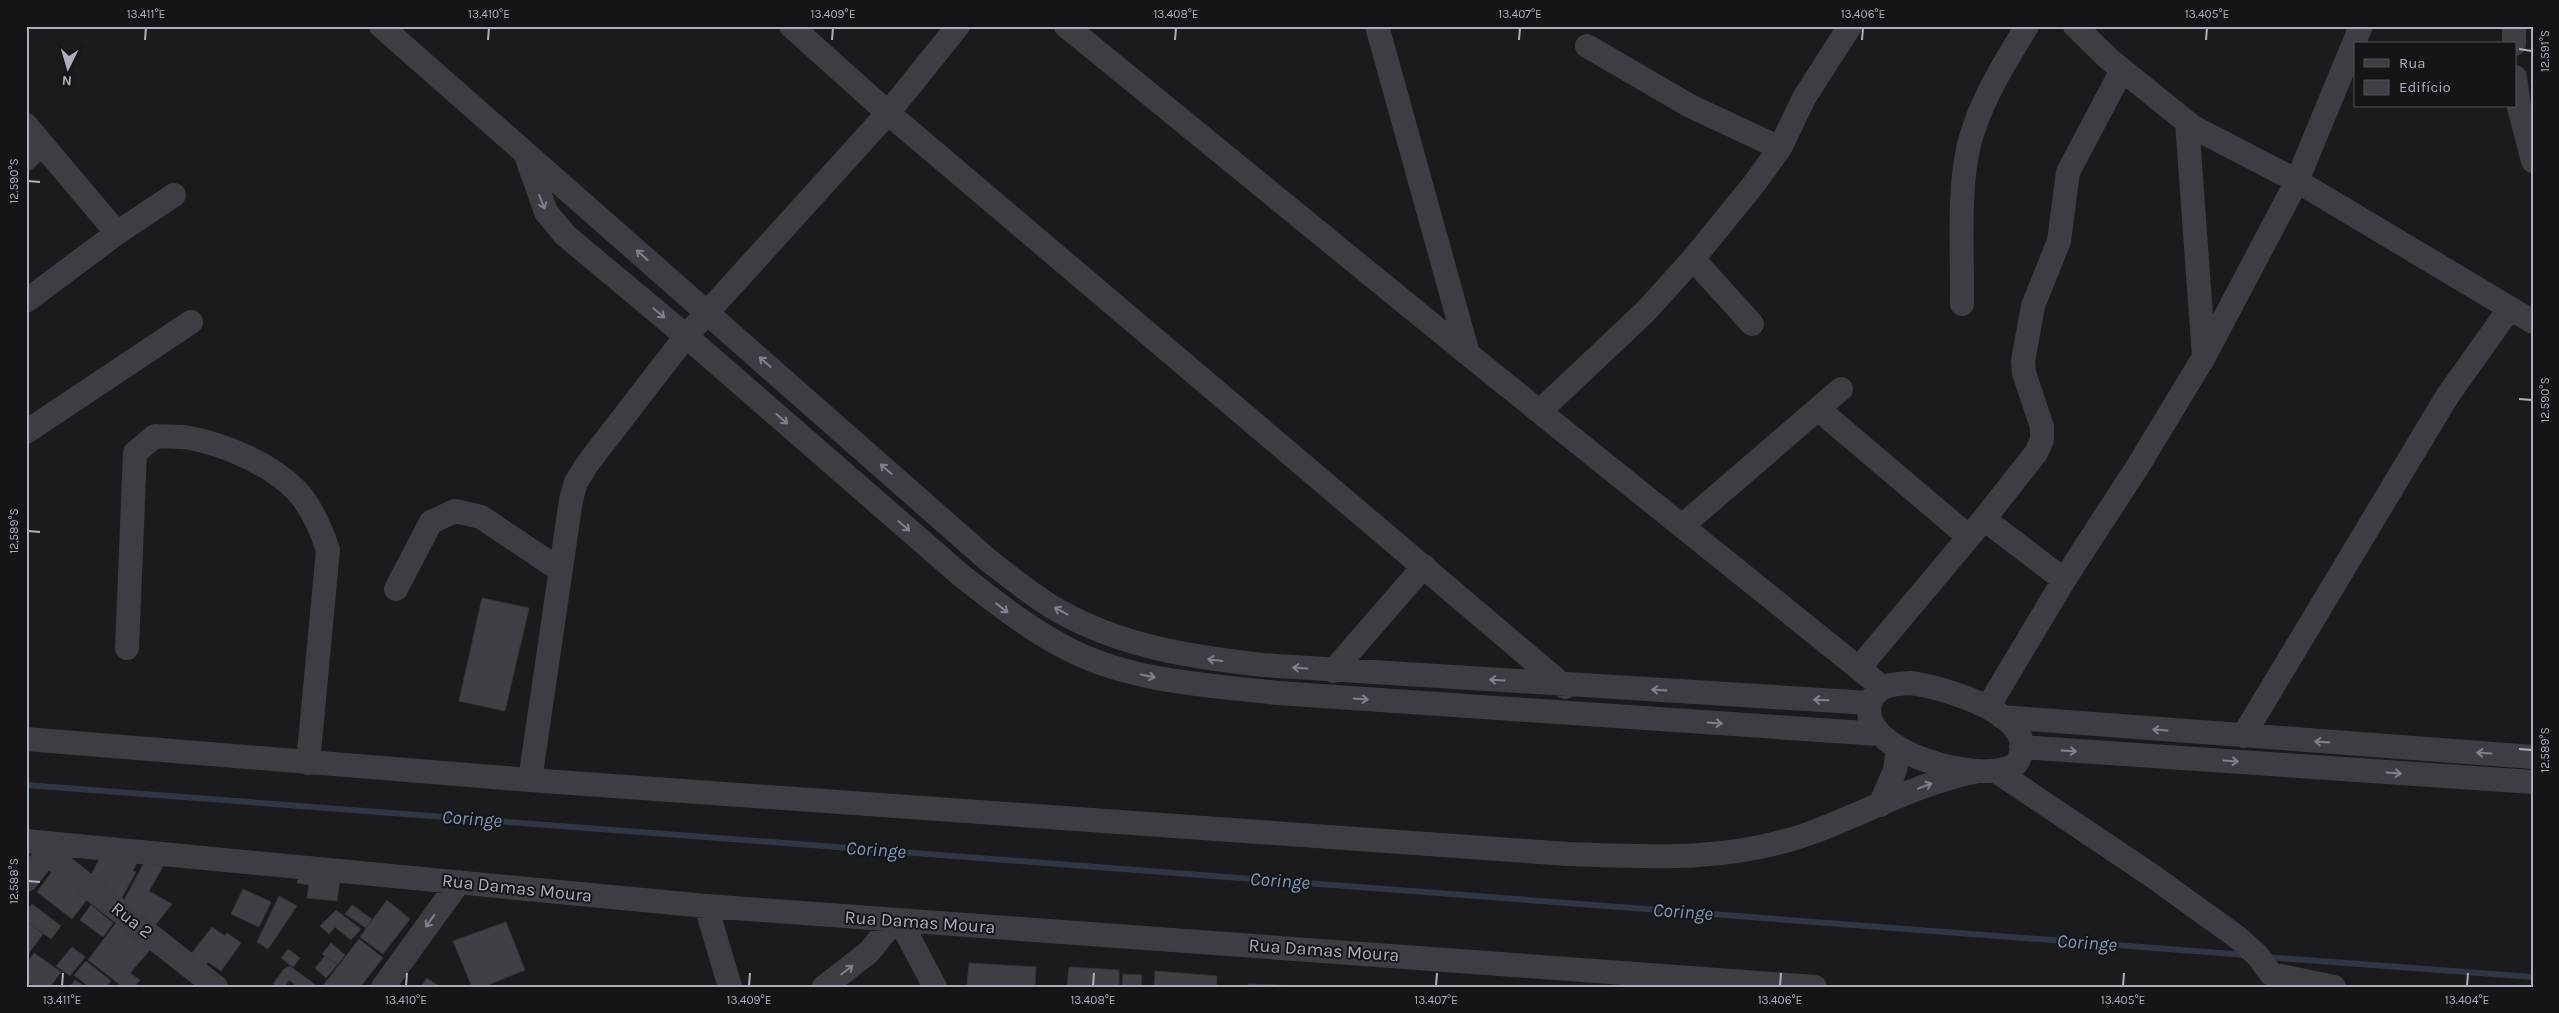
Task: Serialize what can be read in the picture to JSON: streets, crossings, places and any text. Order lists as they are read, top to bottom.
{
  "streets": {
    "street": ["Rua Damas Moura", "Rua 2"]
  },
  "crossings": [
    ["Rua Damas Moura", "Rua 2"]
  ],
  "water": ["Coringe"],
  "legend": ["Rua", "Edifício"],
  "north": "bottom",
  "coordinates": [
    "13.411°E",
    "13.410°E",
    "13.409°E",
    "13.408°E",
    "13.407°E",
    "13.406°E",
    "13.405°E",
    "12.591°S",
    "12.590°S",
    "12.589°S",
    "12.588°S",
    "13.404°E"
  ]
}
